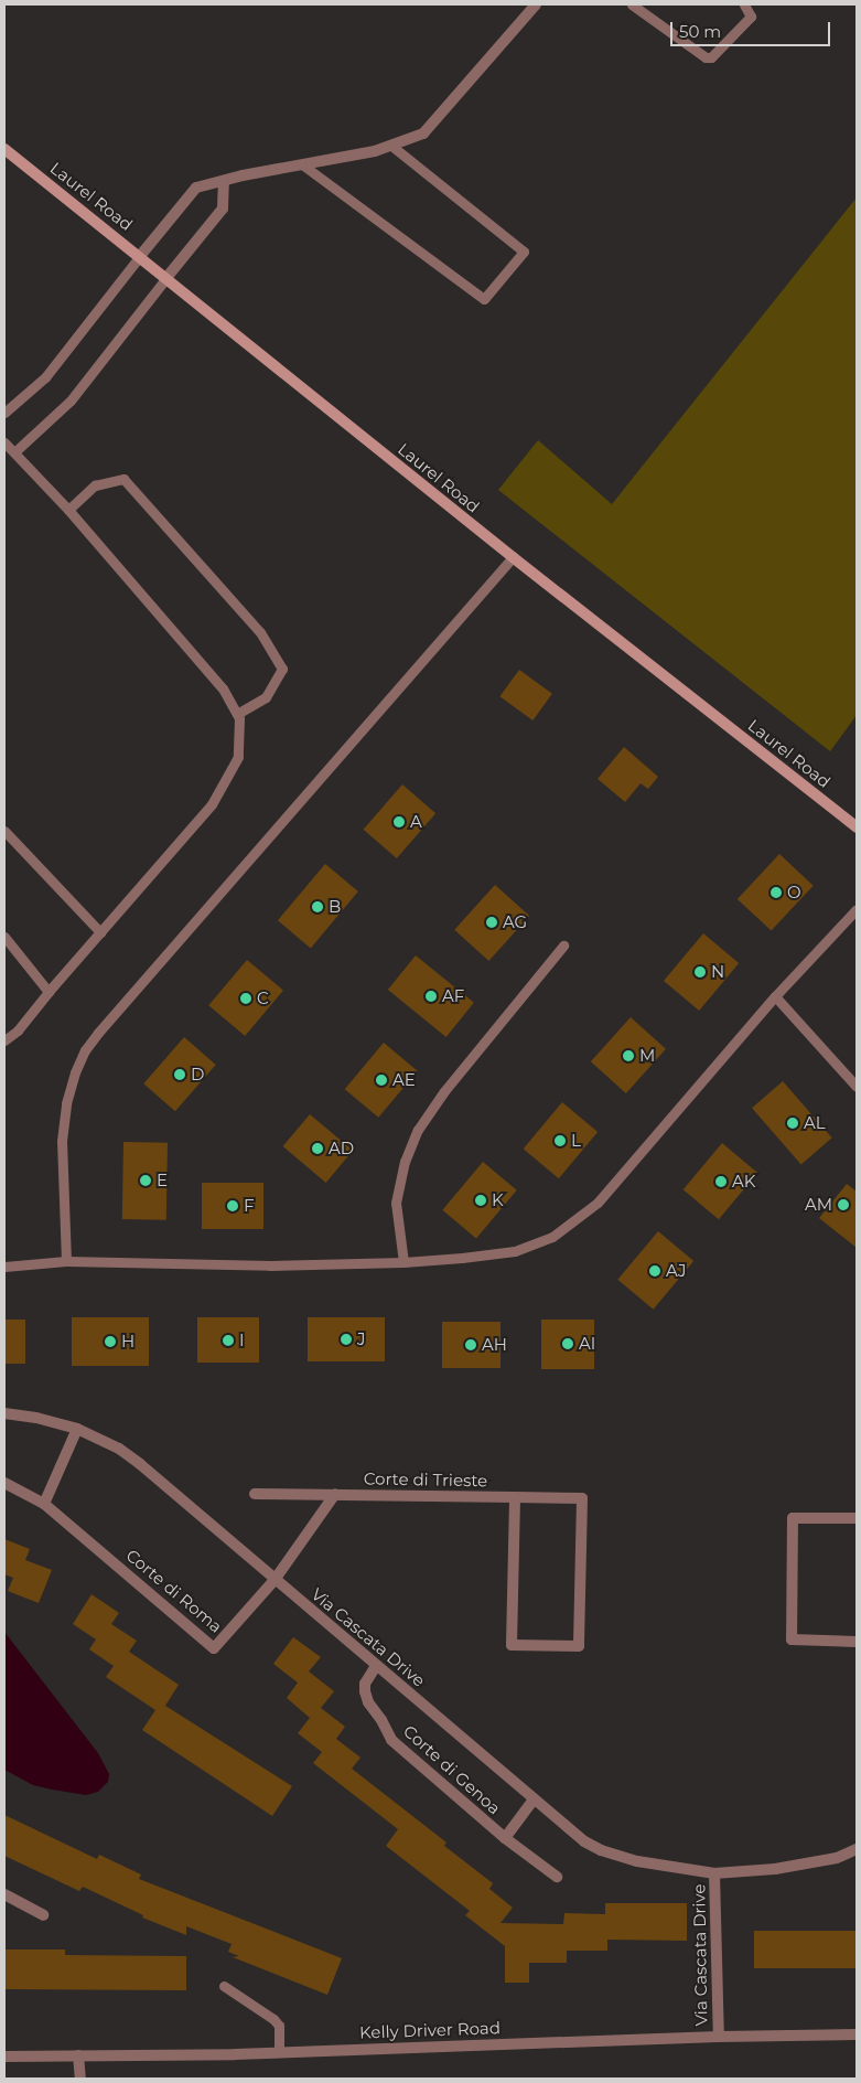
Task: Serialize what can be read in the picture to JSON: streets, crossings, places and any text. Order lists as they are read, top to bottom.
{
  "streets": {
    "main road": ["Laurel Road"],
    "street": [
      "Corte di Trieste",
      "Corte di Roma",
      "Via Cascata Drive",
      "Corte di Genoa",
      "Kelly Driver Road"
    ]
  },
  "crossings": [
    ["Corte di Roma", "Via Cascata Drive"],
    ["Via Cascata Drive", "Corte di Genoa"],
    ["Via Cascata Drive", "Kelly Driver Road"]
  ],
  "places": [
    "A",
    "O",
    "B",
    "AG",
    "N",
    "AF",
    "C",
    "M",
    "D",
    "AE",
    "AL",
    "L",
    "AD",
    "E",
    "AK",
    "K",
    "AM",
    "F",
    "AJ",
    "J",
    "I",
    "H",
    "AI",
    "AH"
  ],
  "scale_bar": "50 m"
}
